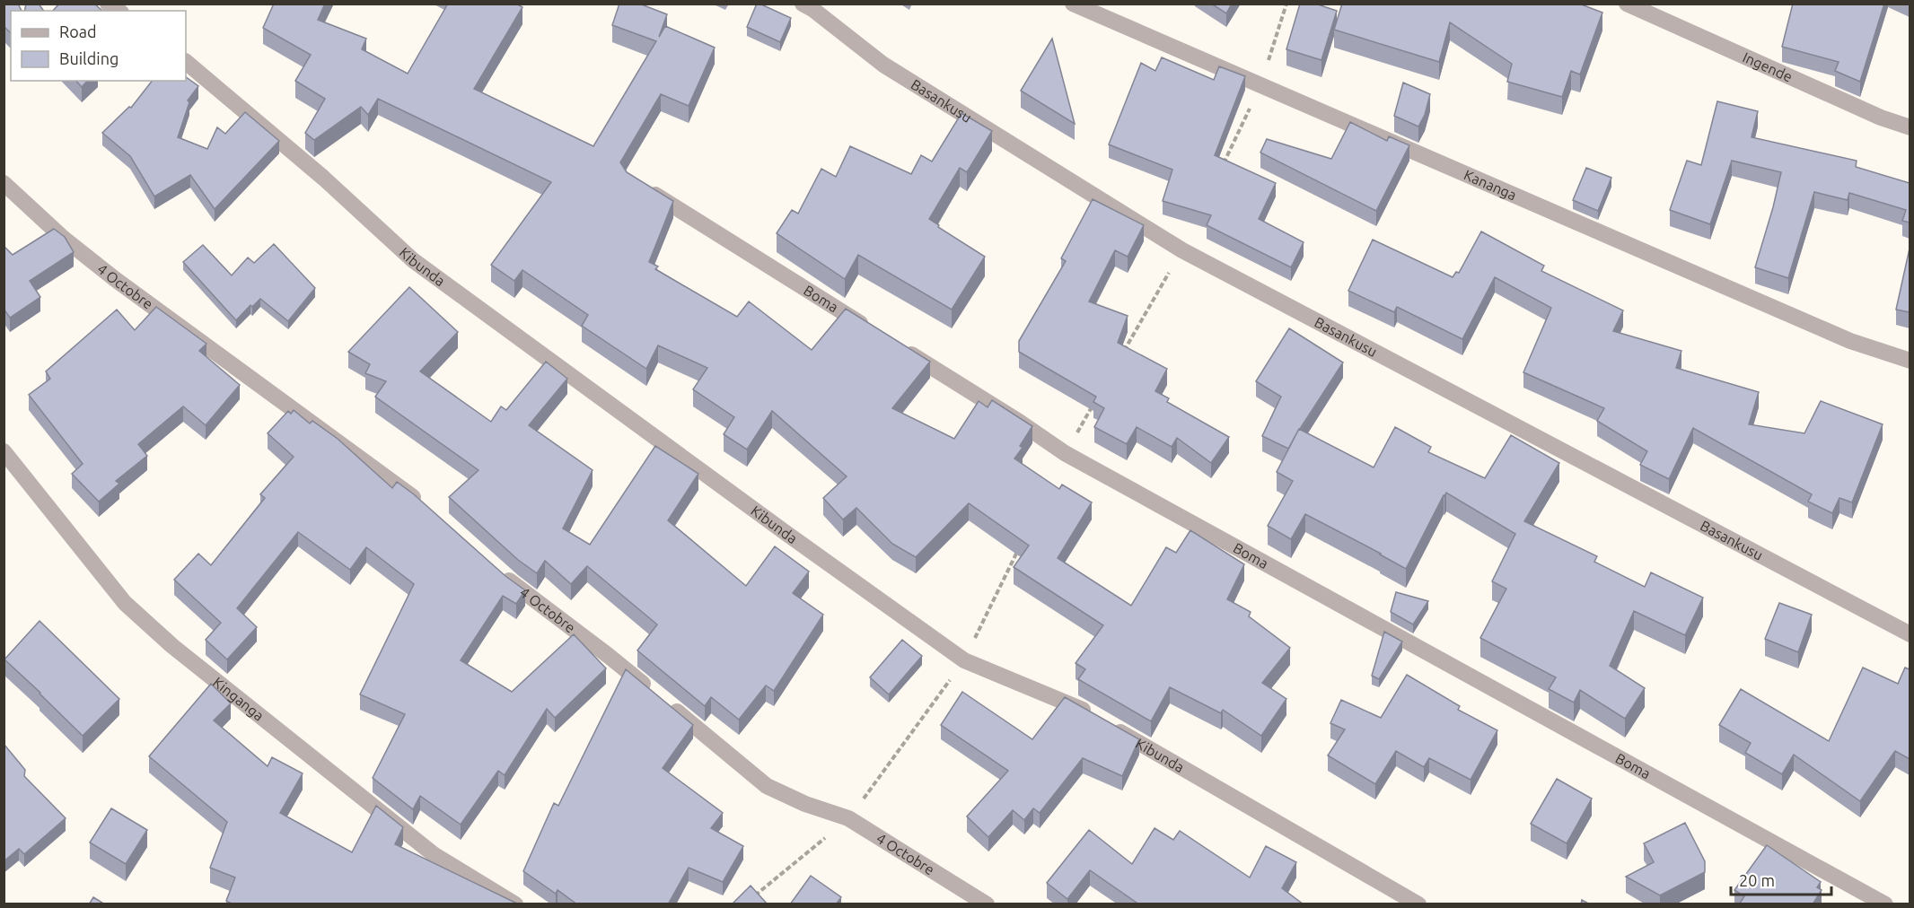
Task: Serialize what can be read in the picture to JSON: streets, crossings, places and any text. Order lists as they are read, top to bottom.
{
  "streets": {
    "street": [
      "Ingende",
      "Basankusu",
      "Kananga",
      "Kibunda",
      "4 Octobre",
      "Boma",
      "Kinganga"
    ]
  },
  "legend": ["Road", "Building"],
  "scale_bar": "20 m"
}
